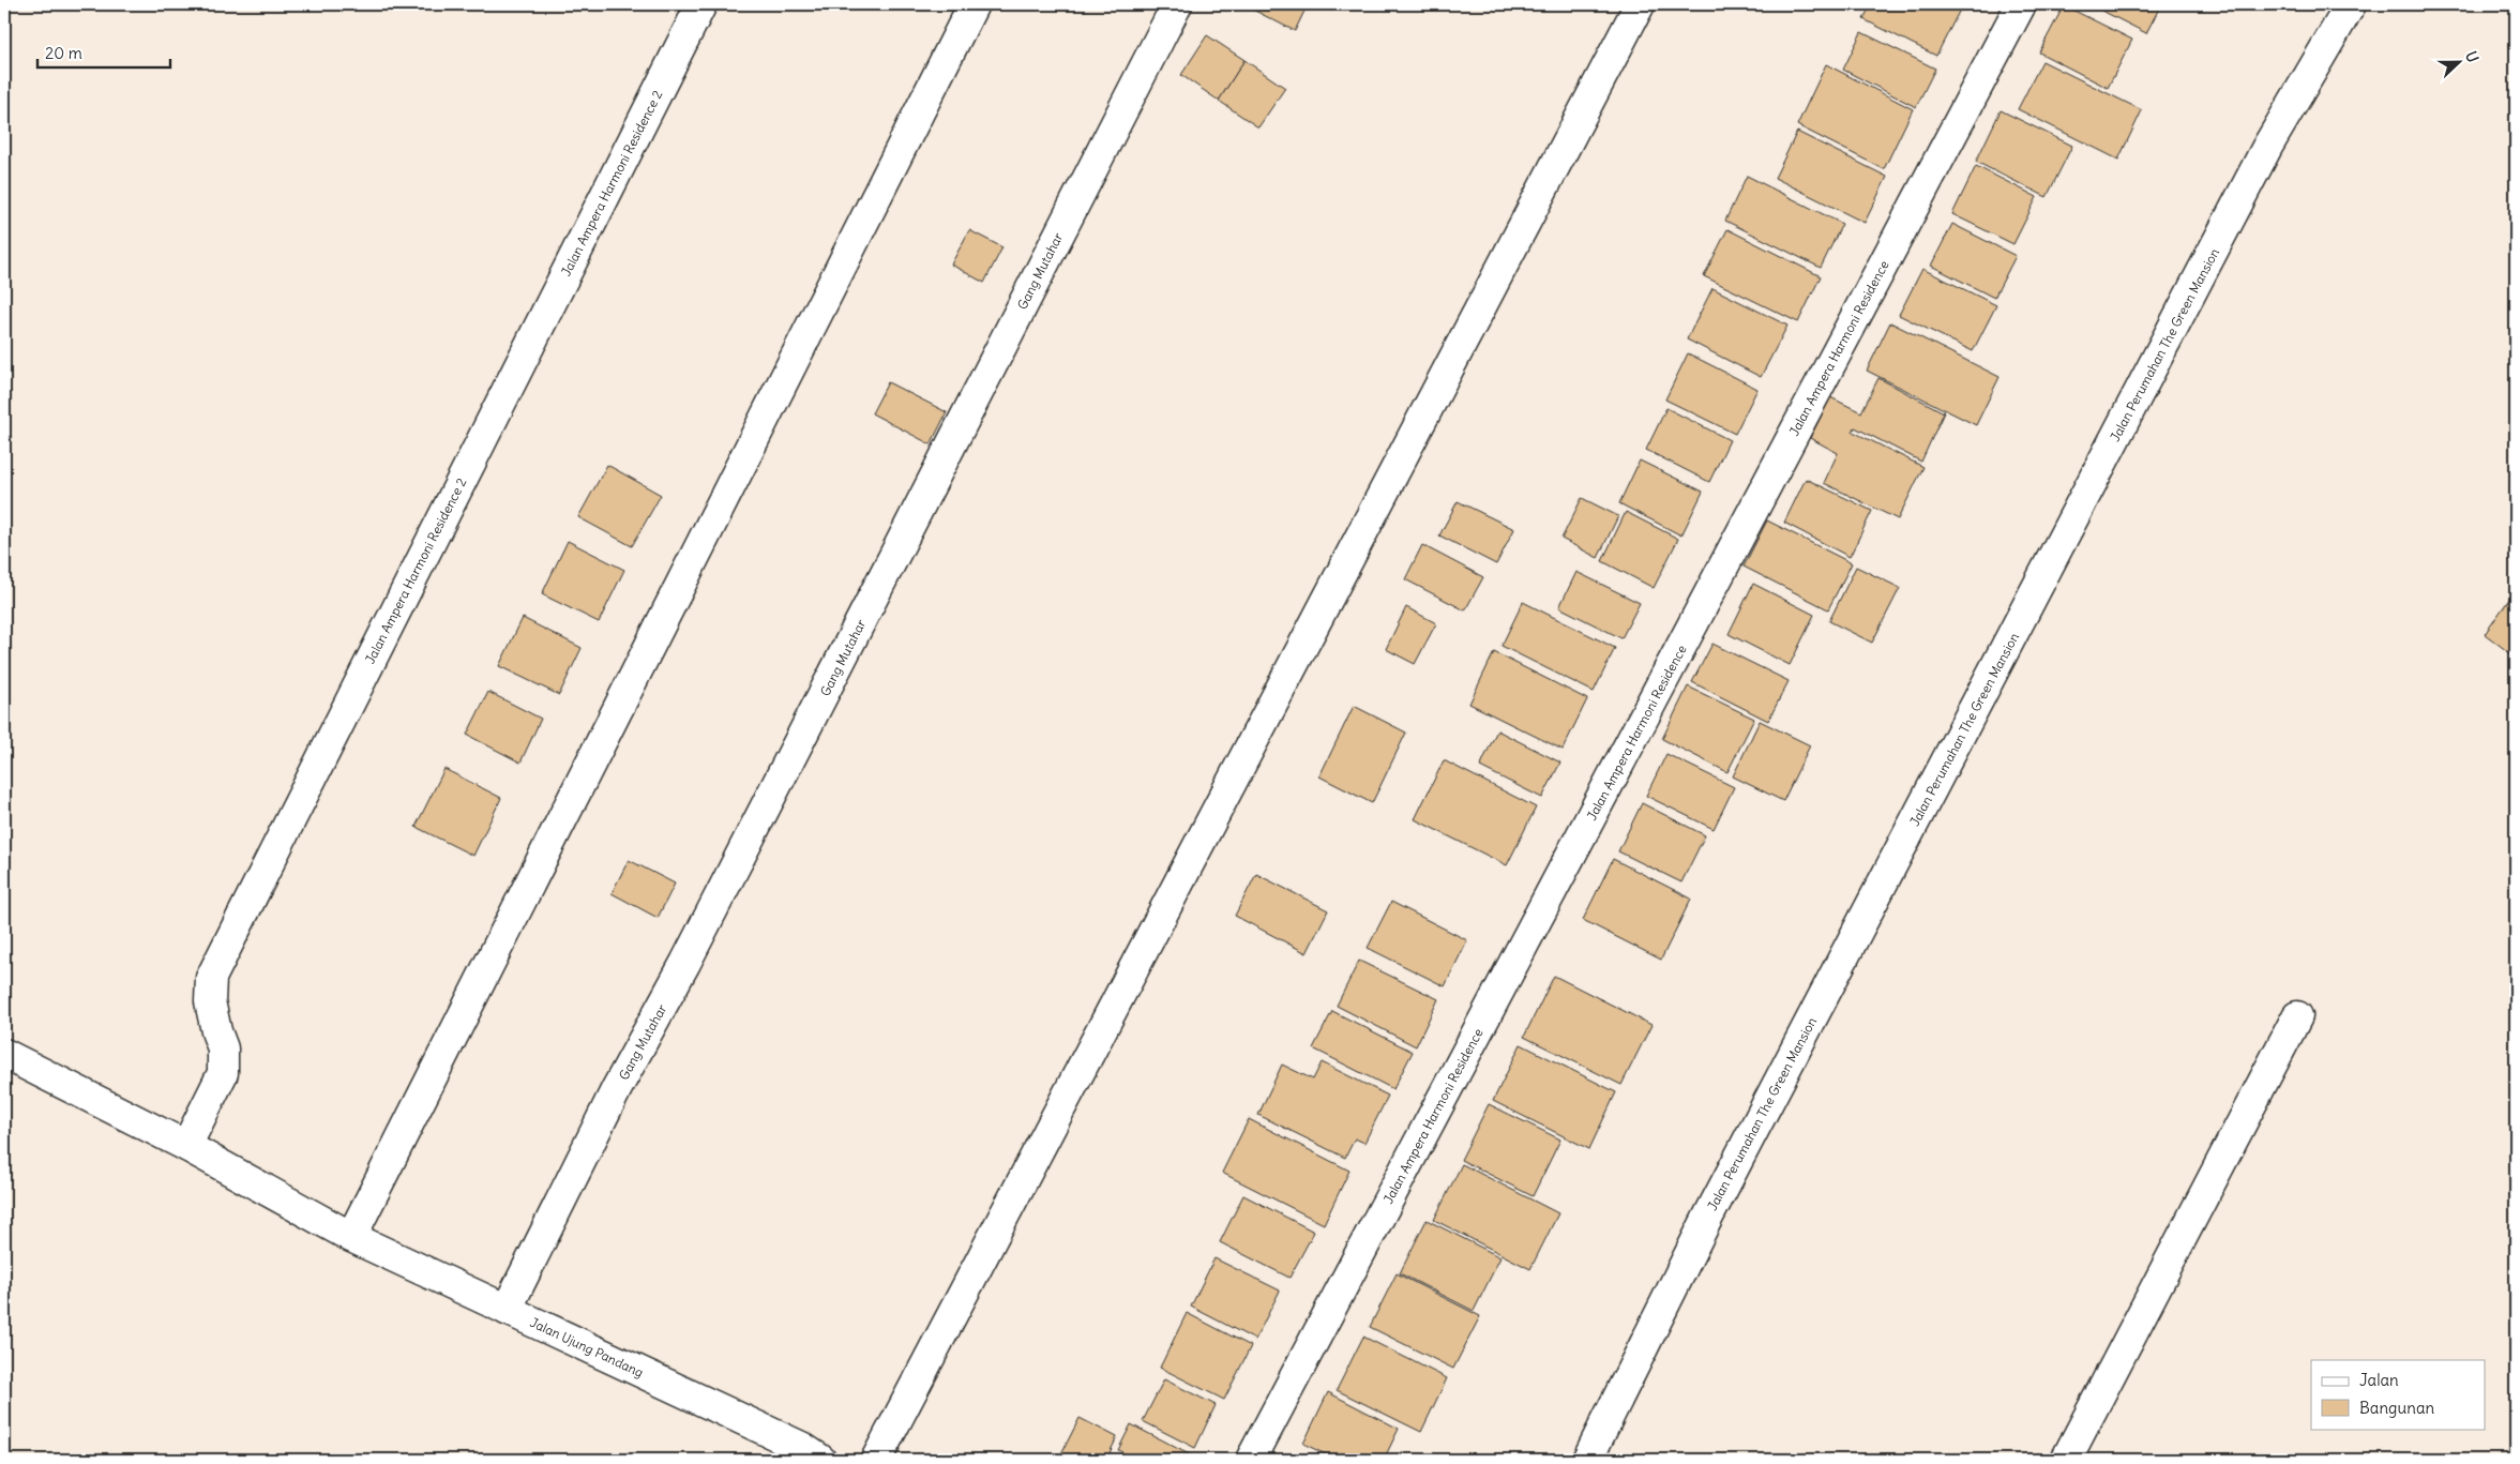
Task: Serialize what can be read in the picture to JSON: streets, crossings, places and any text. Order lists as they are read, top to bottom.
{
  "streets": {
    "street": [
      "Jalan Ampera Harmoni Residence 2",
      "Gang Mutahar",
      "Jalan Perumahan The Green Mansion",
      "Jalan Ampera Harmoni Residence",
      "Jalan Ujung Pandang"
    ]
  },
  "crossings": [
    ["Jalan Ampera Harmoni Residence 2", "Jalan Ujung Pandang"],
    ["Gang Mutahar", "Jalan Ujung Pandang"]
  ],
  "legend": ["Jalan", "Bangunan"],
  "scale_bar": "20 m",
  "north": "right"
}
